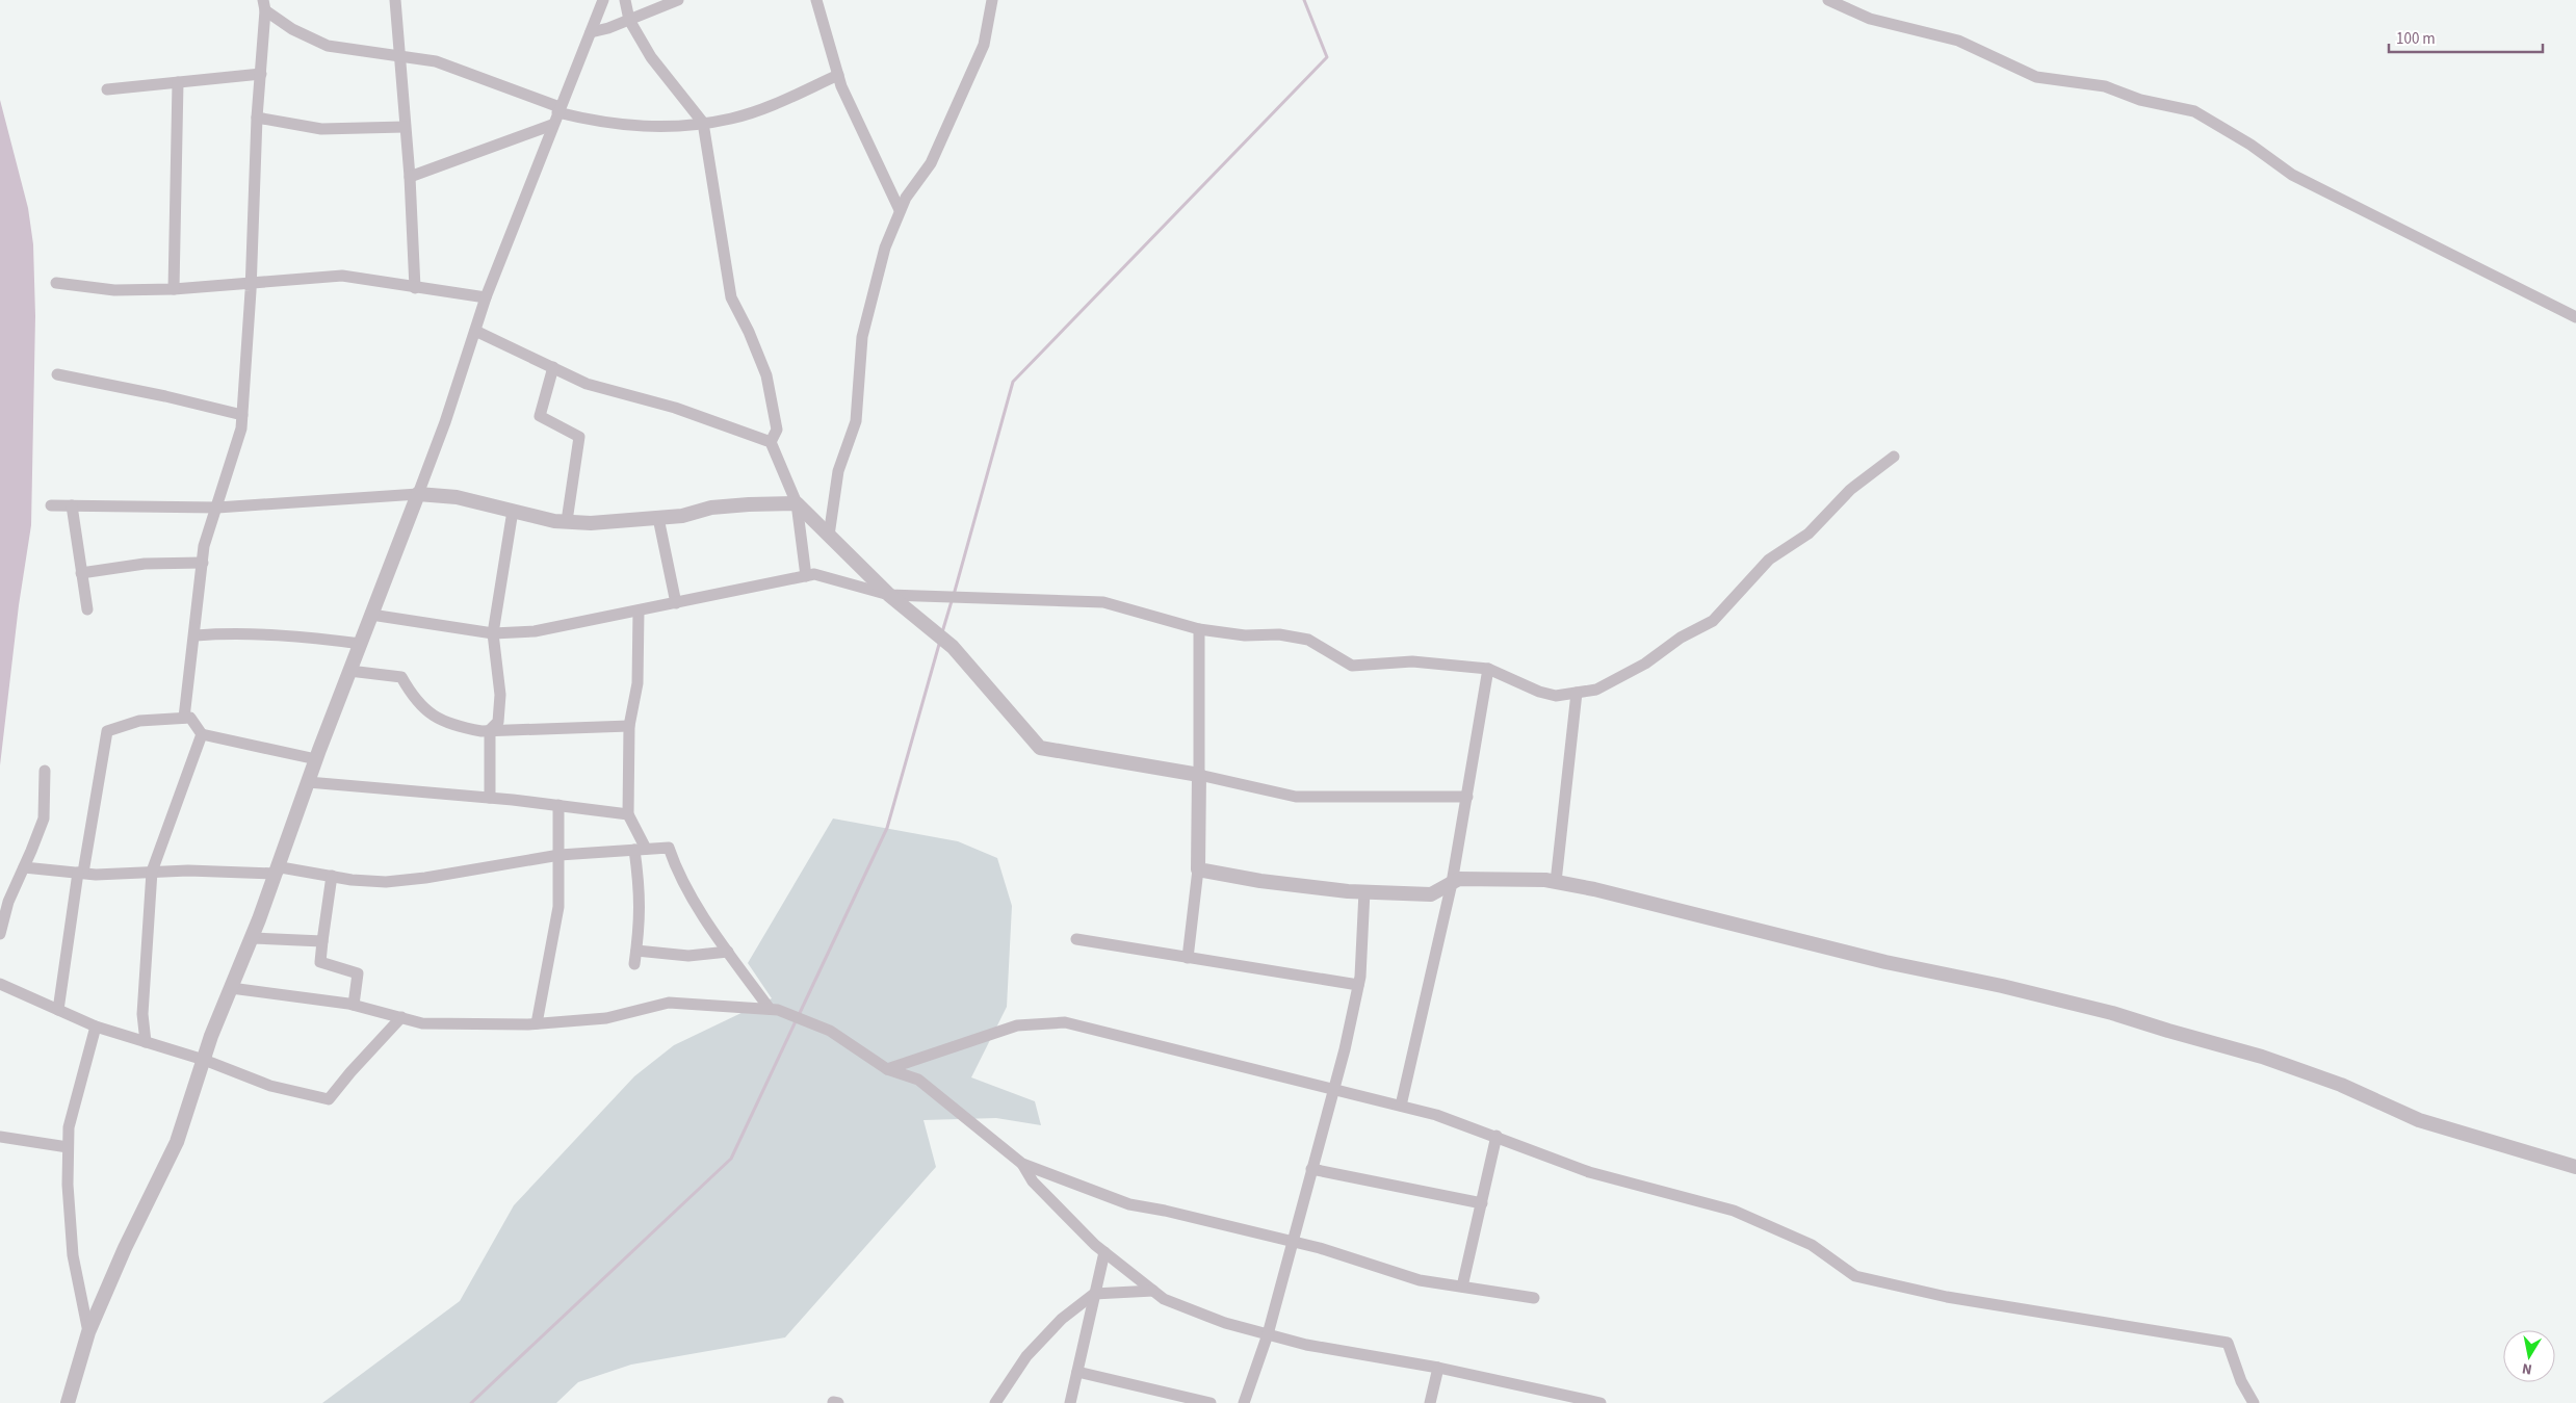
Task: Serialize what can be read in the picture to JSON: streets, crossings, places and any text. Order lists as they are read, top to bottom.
{
  "scale_bar": "100 m",
  "north": "bottom"
}
